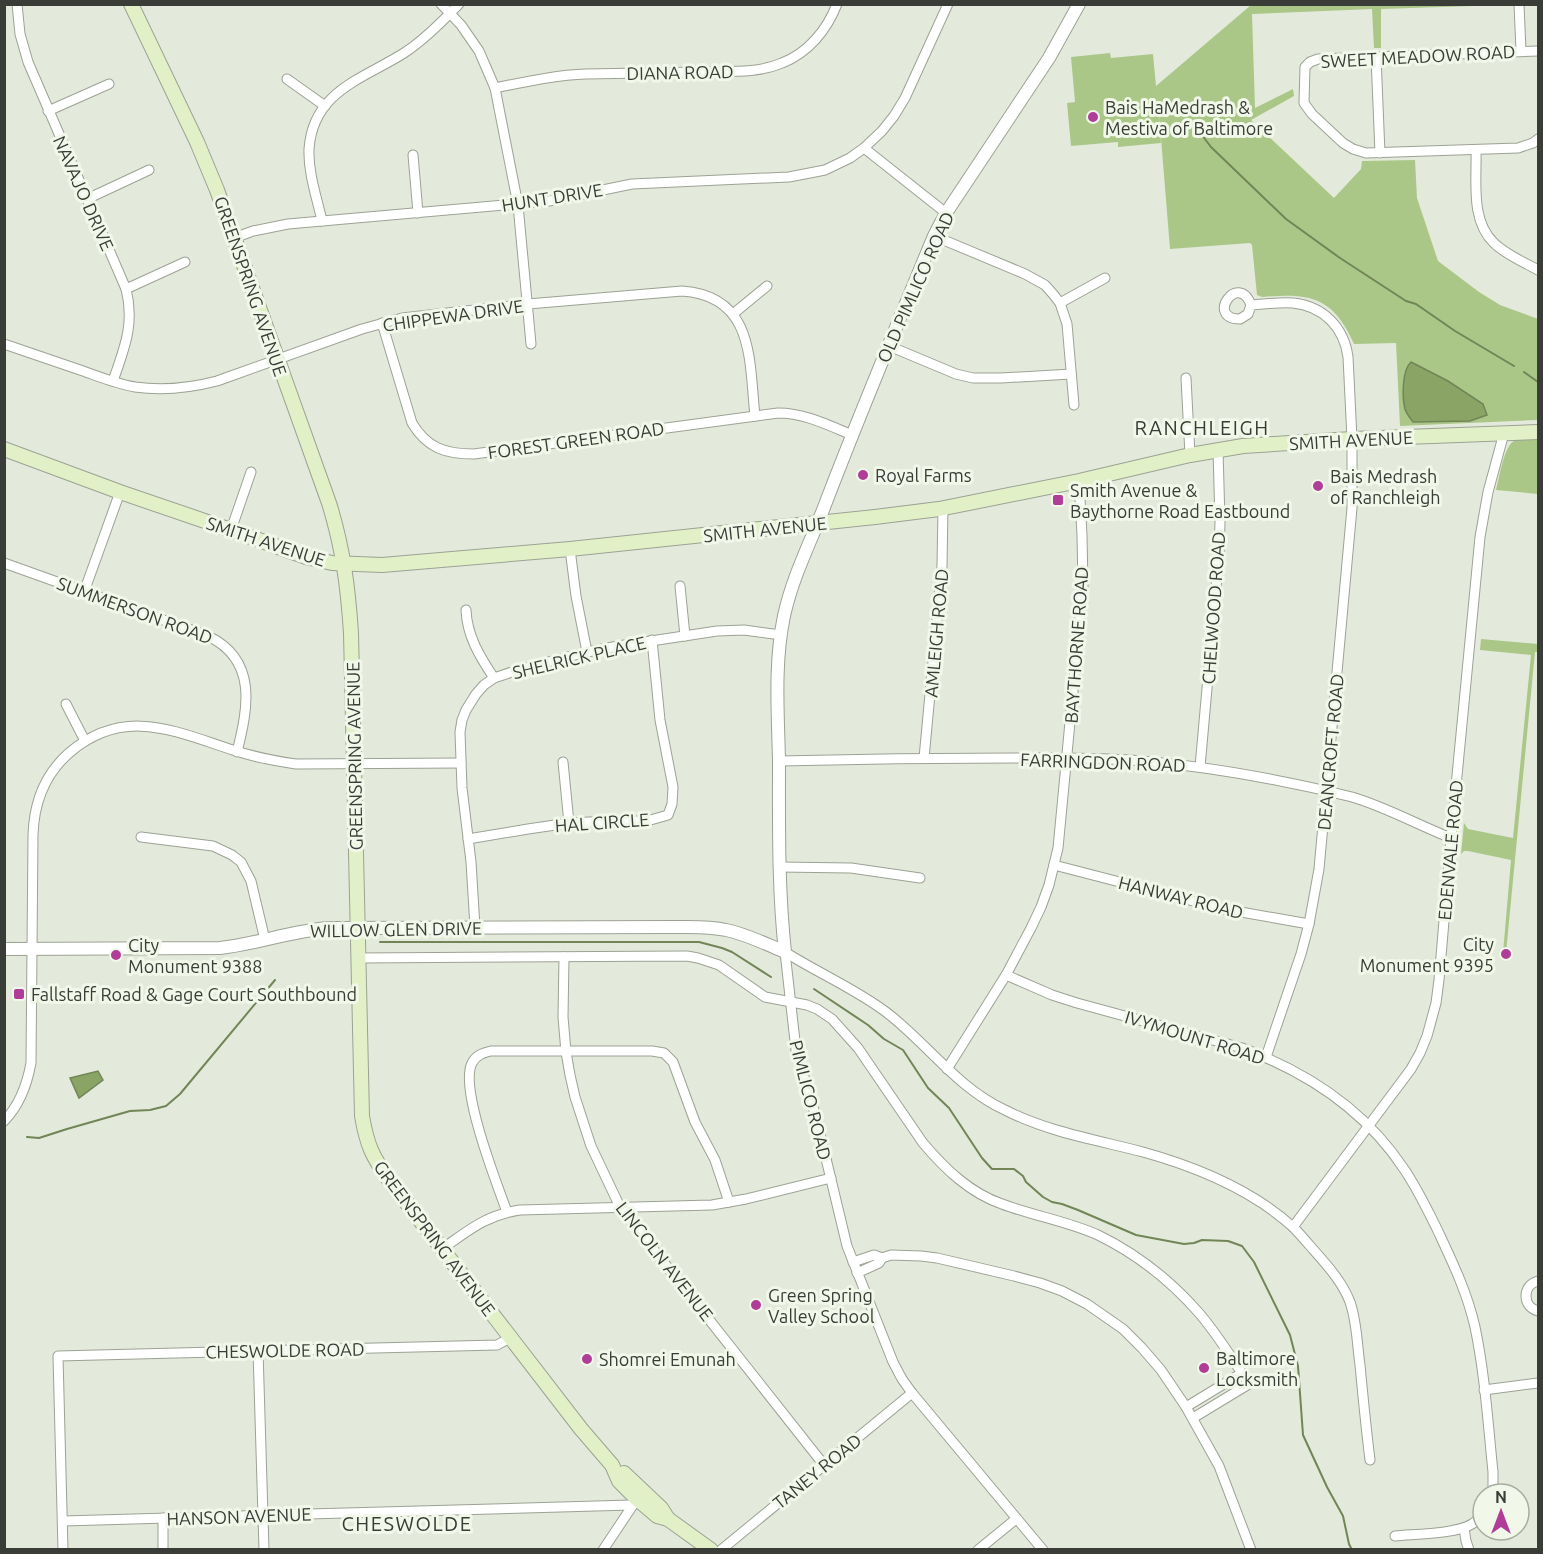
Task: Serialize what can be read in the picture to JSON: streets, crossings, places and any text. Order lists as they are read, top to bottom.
{
  "streets": {
    "main road": ["GREENSPRING AVENUE", "SMITH AVENUE"],
    "street": [
      "SWEET MEADOW ROAD",
      "DIANA ROAD",
      "NAVAJO DRIVE",
      "HUNT DRIVE",
      "OLD PIMLICO ROAD",
      "CHIPPEWA DRIVE",
      "FOREST GREEN ROAD",
      "CHELWOOD ROAD",
      "SUMMERSON ROAD",
      "AMLEIGH ROAD",
      "BAYTHORNE ROAD",
      "SHELRICK PLACE",
      "DEANCROFT ROAD",
      "FARRINGDON ROAD",
      "HAL CIRCLE",
      "EDENVALE ROAD",
      "HANWAY ROAD",
      "WILLOW GLEN DRIVE",
      "IVYMOUNT ROAD",
      "PIMLICO ROAD",
      "LINCOLN AVENUE",
      "CHESWOLDE ROAD",
      "TANEY ROAD",
      "HANSON AVENUE"
    ]
  },
  "crossings": [
    ["NAVAJO DRIVE", "CHIPPEWA DRIVE"],
    ["HUNT DRIVE", "GREENSPRING AVENUE"],
    ["GREENSPRING AVENUE", "CHIPPEWA DRIVE"],
    ["GREENSPRING AVENUE", "SMITH AVENUE"],
    ["GREENSPRING AVENUE", "WILLOW GLEN DRIVE"],
    ["GREENSPRING AVENUE", "CHESWOLDE ROAD"],
    ["GREENSPRING AVENUE", "HANSON AVENUE"],
    ["OLD PIMLICO ROAD", "FOREST GREEN ROAD"],
    ["OLD PIMLICO ROAD", "SMITH AVENUE"],
    ["OLD PIMLICO ROAD", "PIMLICO ROAD"],
    ["CHIPPEWA DRIVE", "FOREST GREEN ROAD"],
    ["SMITH AVENUE", "CHELWOOD ROAD"],
    ["SMITH AVENUE", "AMLEIGH ROAD"],
    ["SMITH AVENUE", "BAYTHORNE ROAD"],
    ["SMITH AVENUE", "DEANCROFT ROAD"],
    ["SMITH AVENUE", "EDENVALE ROAD"],
    ["SMITH AVENUE", "PIMLICO ROAD"],
    ["CHELWOOD ROAD", "FARRINGDON ROAD"],
    ["AMLEIGH ROAD", "FARRINGDON ROAD"],
    ["BAYTHORNE ROAD", "FARRINGDON ROAD"],
    ["BAYTHORNE ROAD", "HANWAY ROAD"],
    ["BAYTHORNE ROAD", "IVYMOUNT ROAD"],
    ["SHELRICK PLACE", "HAL CIRCLE"],
    ["SHELRICK PLACE", "WILLOW GLEN DRIVE"],
    ["SHELRICK PLACE", "PIMLICO ROAD"],
    ["DEANCROFT ROAD", "FARRINGDON ROAD"],
    ["DEANCROFT ROAD", "HANWAY ROAD"],
    ["DEANCROFT ROAD", "IVYMOUNT ROAD"],
    ["FARRINGDON ROAD", "EDENVALE ROAD"],
    ["FARRINGDON ROAD", "PIMLICO ROAD"],
    ["EDENVALE ROAD", "IVYMOUNT ROAD"],
    ["WILLOW GLEN DRIVE", "PIMLICO ROAD"],
    ["WILLOW GLEN DRIVE", "LINCOLN AVENUE"],
    ["PIMLICO ROAD", "TANEY ROAD"],
    ["LINCOLN AVENUE", "TANEY ROAD"],
    ["CHESWOLDE ROAD", "HANSON AVENUE"]
  ],
  "districts": ["RANCHLEIGH", "CHESWOLDE"],
  "places": {
    "other": [
      "Bais HaMedrash & Mestiva of Baltimore",
      "Royal Farms",
      "Bais Medrash of Ranchleigh",
      "City Monument 9395",
      "City Monument 9388",
      "Green Spring Valley School",
      "Shomrei Emunah",
      "Baltimore Locksmith"
    ],
    "transit": ["Smith Avenue & Baythorne Road Eastbound", "Fallstaff Road & Gage Court Southbound"]
  },
  "north": "top"
}
